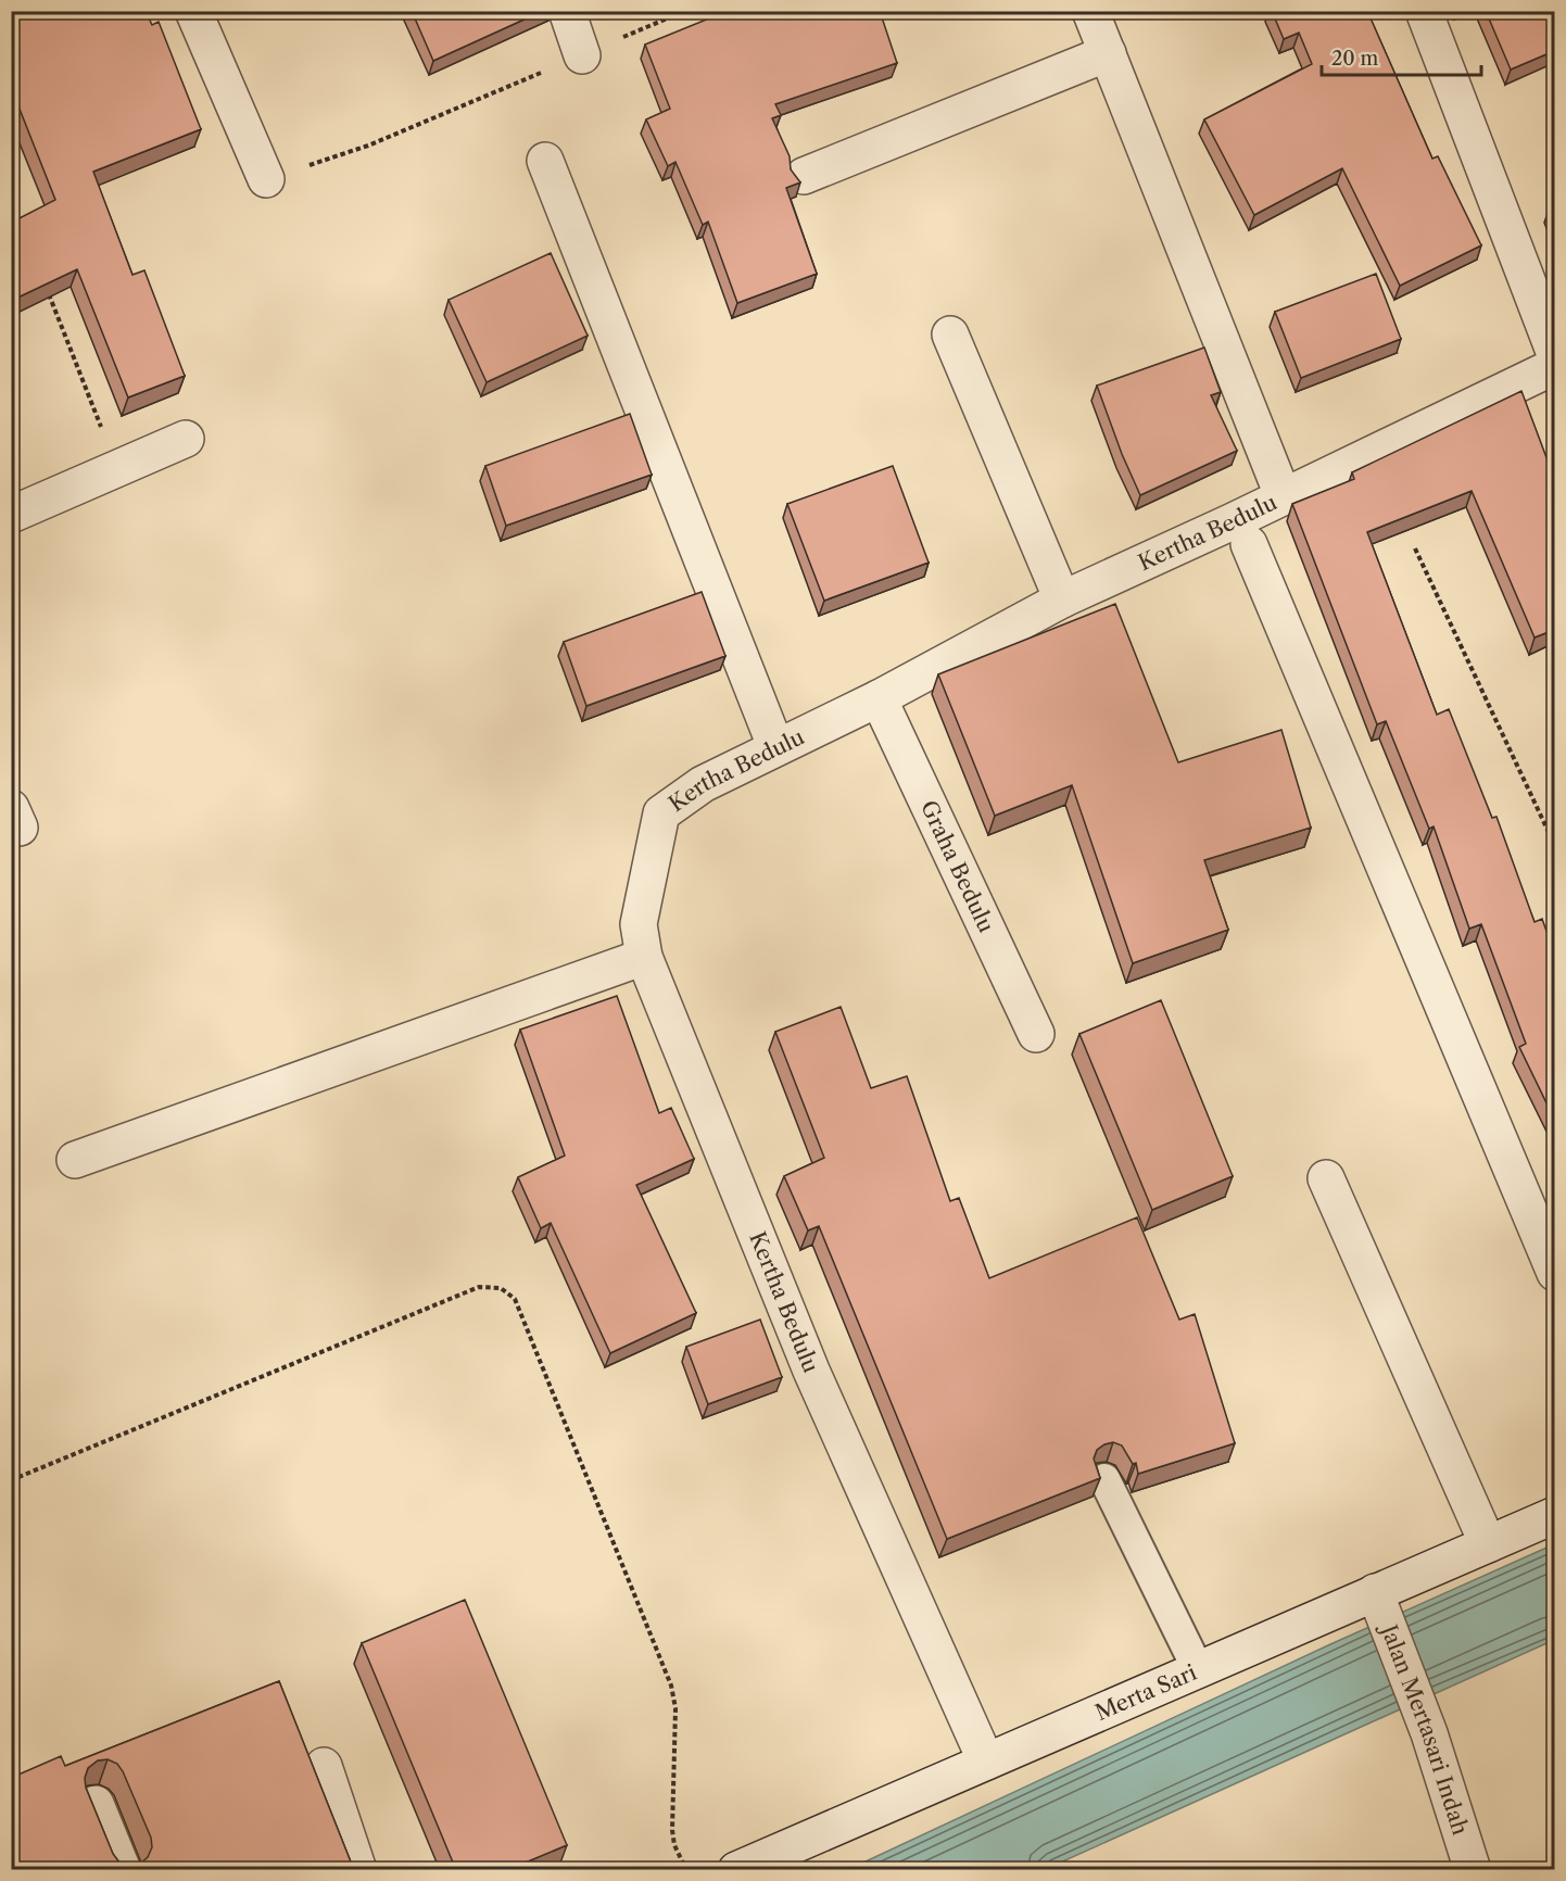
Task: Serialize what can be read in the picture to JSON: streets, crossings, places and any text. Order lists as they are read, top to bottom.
{
  "streets": {
    "street": [
      "Kertha Bedulu",
      "Graha Bedulu",
      "Merta Sari",
      "Jalan Mertasari Indah"
    ]
  },
  "crossings": [
    ["Kertha Bedulu", "Graha Bedulu"],
    ["Kertha Bedulu", "Merta Sari"],
    ["Merta Sari", "Jalan Mertasari Indah"]
  ],
  "scale_bar": "20 m"
}
